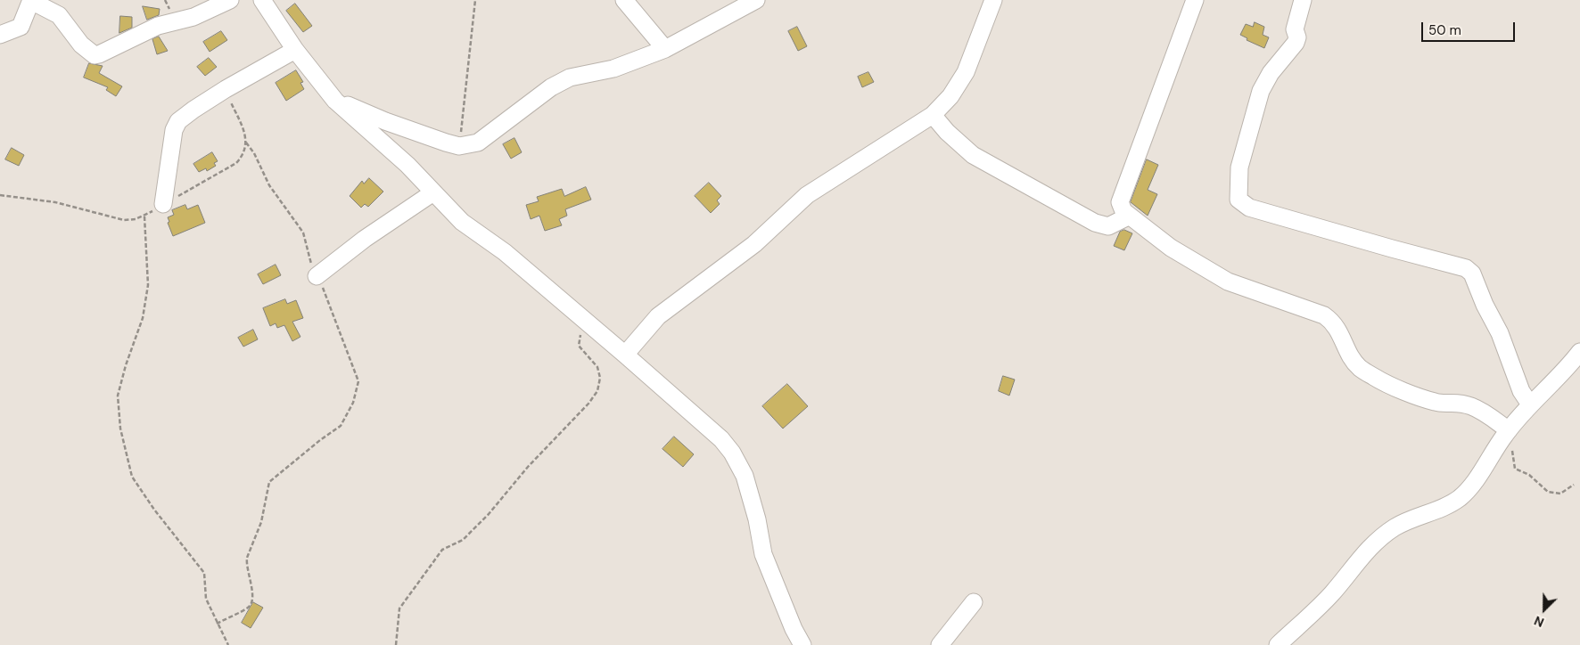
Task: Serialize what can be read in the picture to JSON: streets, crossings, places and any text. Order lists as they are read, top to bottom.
{
  "scale_bar": "50 m",
  "north": "bottom left"
}
